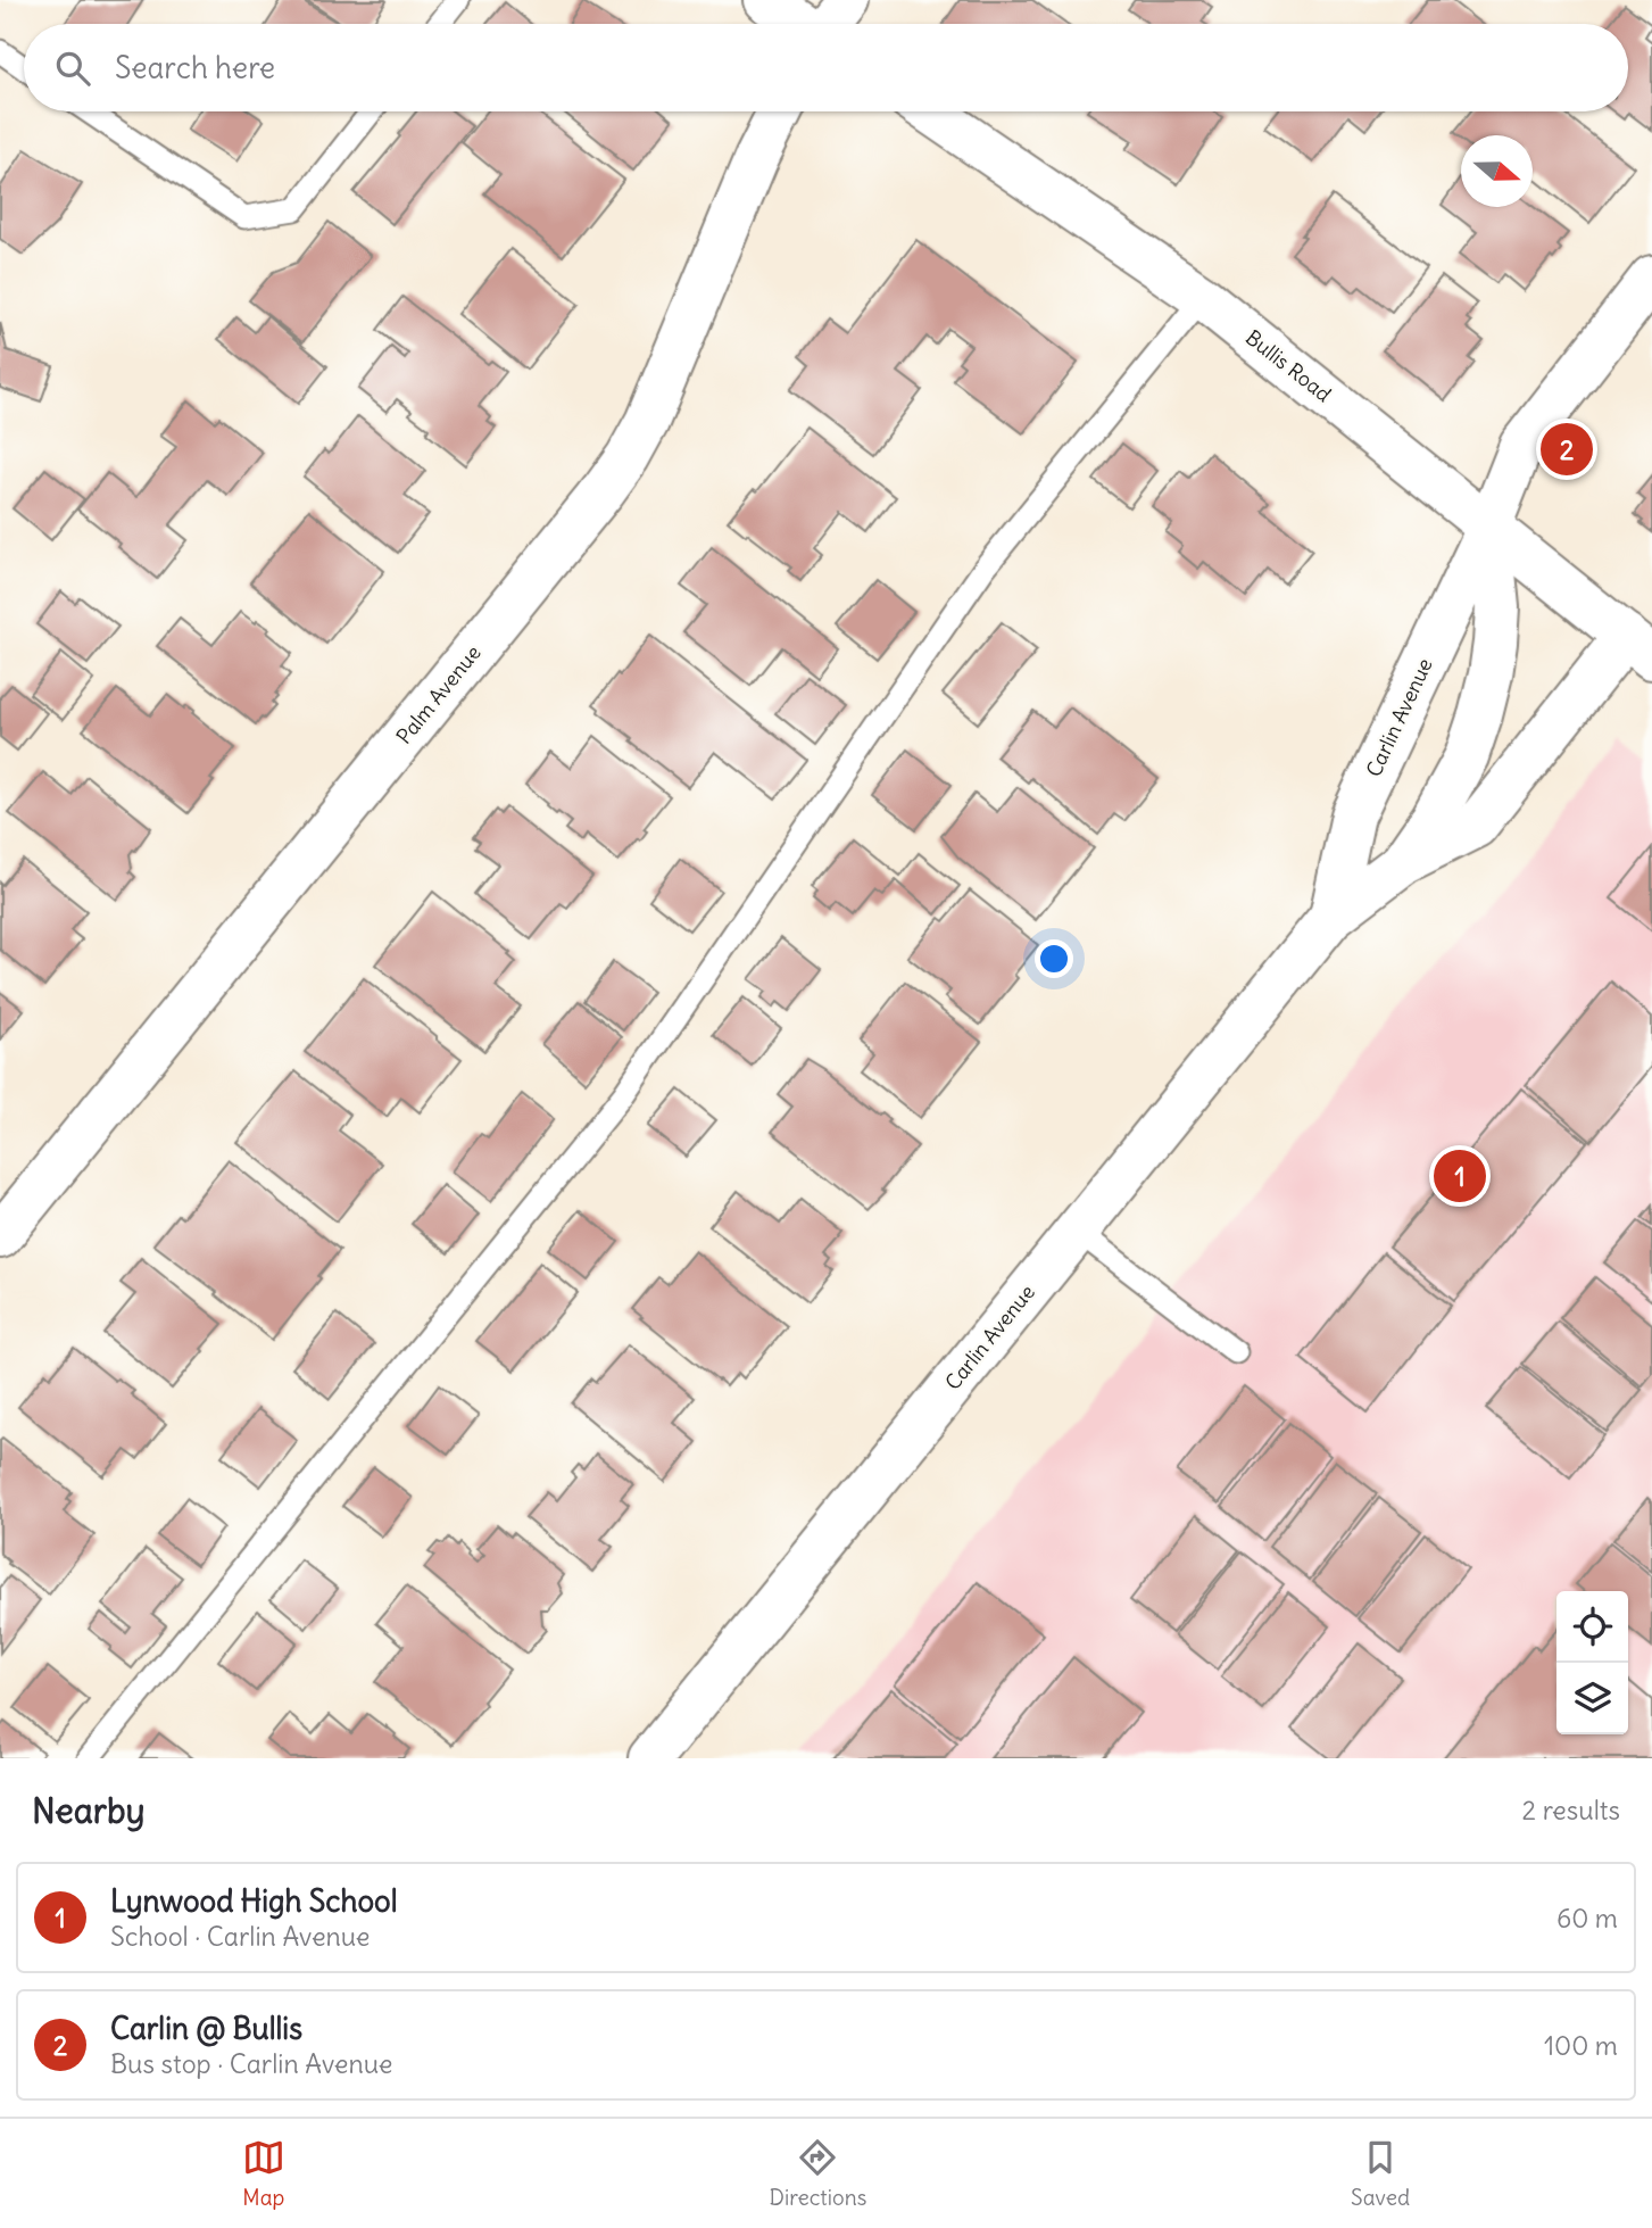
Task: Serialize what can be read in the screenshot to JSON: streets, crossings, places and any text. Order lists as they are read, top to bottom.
{
  "streets": {
    "street": ["Bullis Road", "Palm Avenue", "Carlin Avenue"]
  },
  "crossings": [
    ["Bullis Road", "Carlin Avenue"]
  ],
  "north": "right",
  "page": {
    "search": "Search here",
    "pins": ["2", "1"],
    "heading": ["Nearby", "2 results"],
    "list": [
      {
        "mark": "1",
        "name": "Lynwood High School",
        "note": "School · Carlin Avenue",
        "value": "60 m"
      },
      {
        "mark": "2",
        "name": "Carlin @ Bullis",
        "note": "Bus stop · Carlin Avenue",
        "value": "100 m"
      }
    ],
    "nav": ["Map", "Directions", "Saved"]
  }
}
